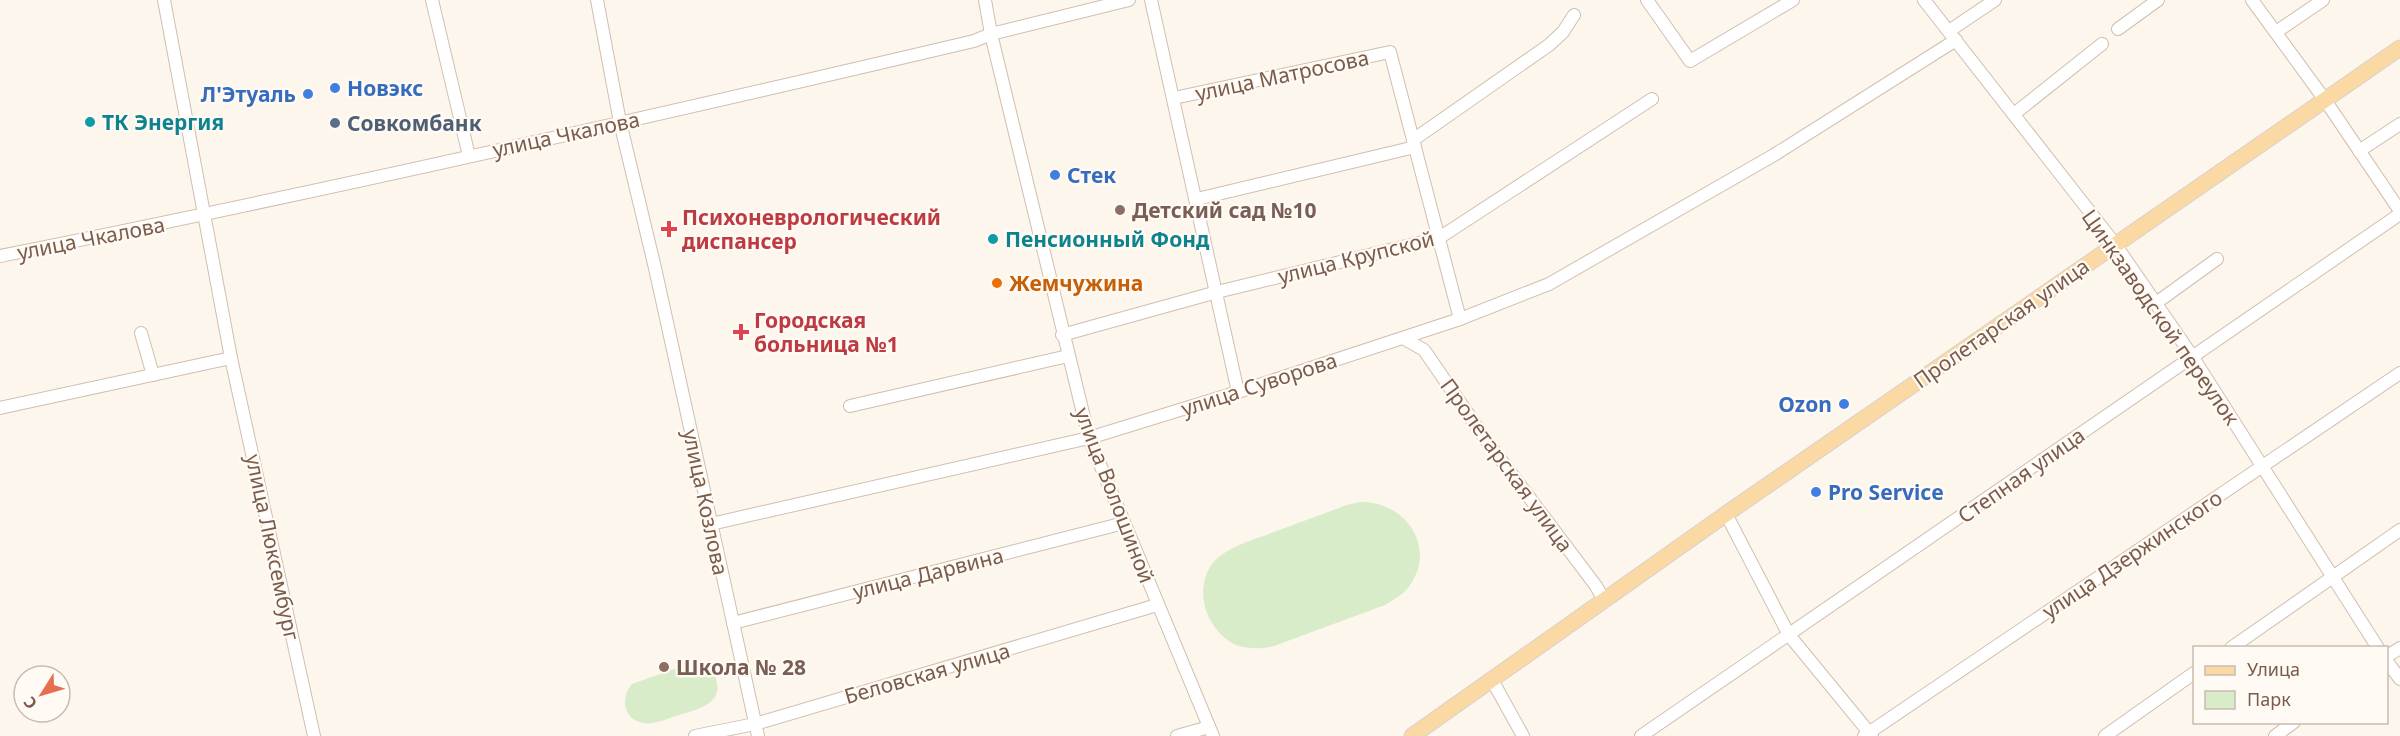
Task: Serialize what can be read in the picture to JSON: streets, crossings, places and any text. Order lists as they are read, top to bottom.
{
  "streets": {
    "main road": ["Пролетарская улица"],
    "street": [
      "улица Матросова",
      "улица Чкалова",
      "улица Крупской",
      "Цинкзаводской переулок",
      "улица Суворова",
      "Степная улица",
      "улица Волошиной",
      "улица Козлова",
      "улица Люксембург",
      "улица Дзержинского",
      "улица Дарвина",
      "Беловская улица"
    ]
  },
  "crossings": [
    ["улица Чкалова", "улица Волошиной"],
    ["улица Чкалова", "улица Козлова"],
    ["улица Чкалова", "улица Люксембург"],
    ["улица Крупской", "улица Волошиной"],
    ["Цинкзаводской переулок", "Пролетарская улица"],
    ["Цинкзаводской переулок", "улица Суворова"],
    ["Цинкзаводской переулок", "Степная улица"],
    ["Цинкзаводской переулок", "улица Дзержинского"],
    ["Пролетарская улица", "улица Суворова"],
    ["улица Суворова", "улица Волошиной"],
    ["улица Суворова", "улица Козлова"],
    ["улица Волошиной", "улица Дарвина"],
    ["улица Волошиной", "Беловская улица"],
    ["улица Козлова", "улица Дарвина"],
    ["улица Козлова", "Беловская улица"]
  ],
  "places": {
    "other": [
      "Новэкс",
      "Л'Этуаль",
      "ТК Энергия",
      "Совкомбанк",
      "Стек",
      "Детский сад №10",
      "Пенсионный Фонд",
      "Жемчужина",
      "Ozon",
      "Pro Service",
      "Школа № 28"
    ],
    "health": ["Психоневрологический диспансер", "Городская больница №1"]
  },
  "legend": ["Улица", "Парк"],
  "north": "bottom left"
}
